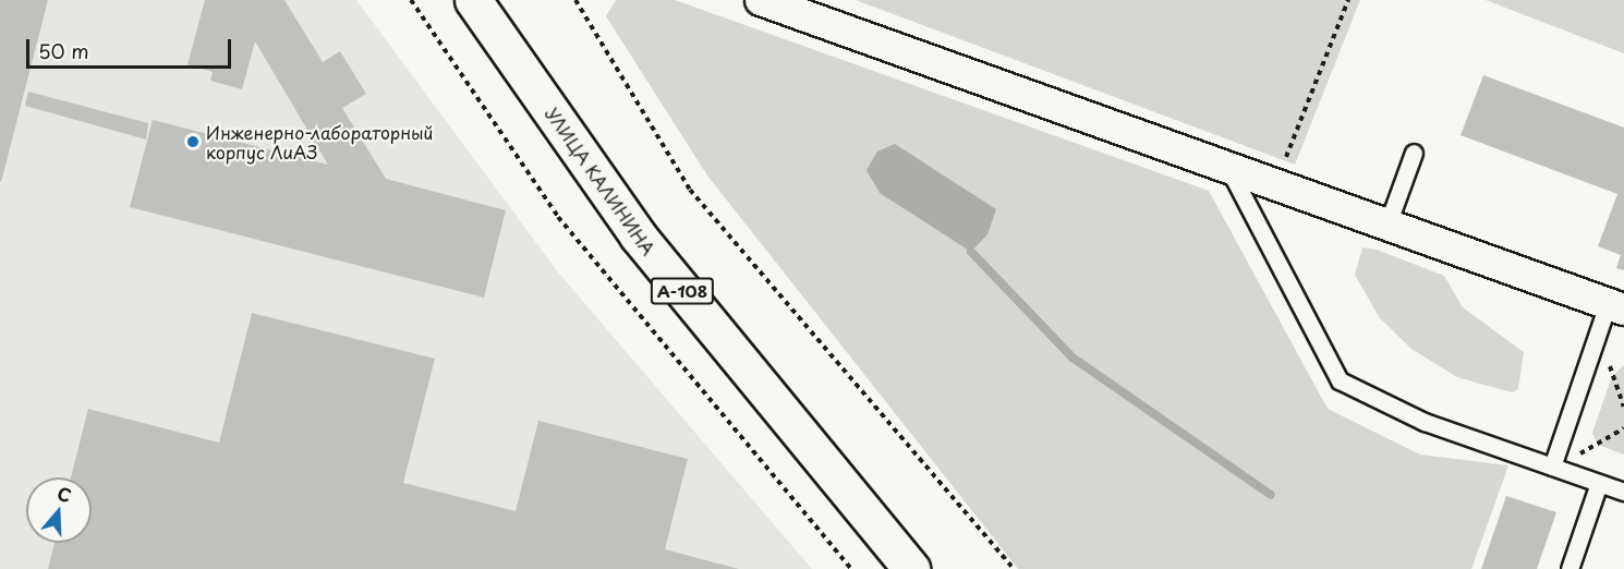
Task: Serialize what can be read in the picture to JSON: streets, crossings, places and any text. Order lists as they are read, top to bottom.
{
  "streets": {
    "highway": ["УЛИЦА КАЛИНИНА", "А-108"]
  },
  "places": ["Инженерно-лабораторный корпус ЛиАЗ"],
  "scale_bar": "50 m",
  "north": "top"
}
